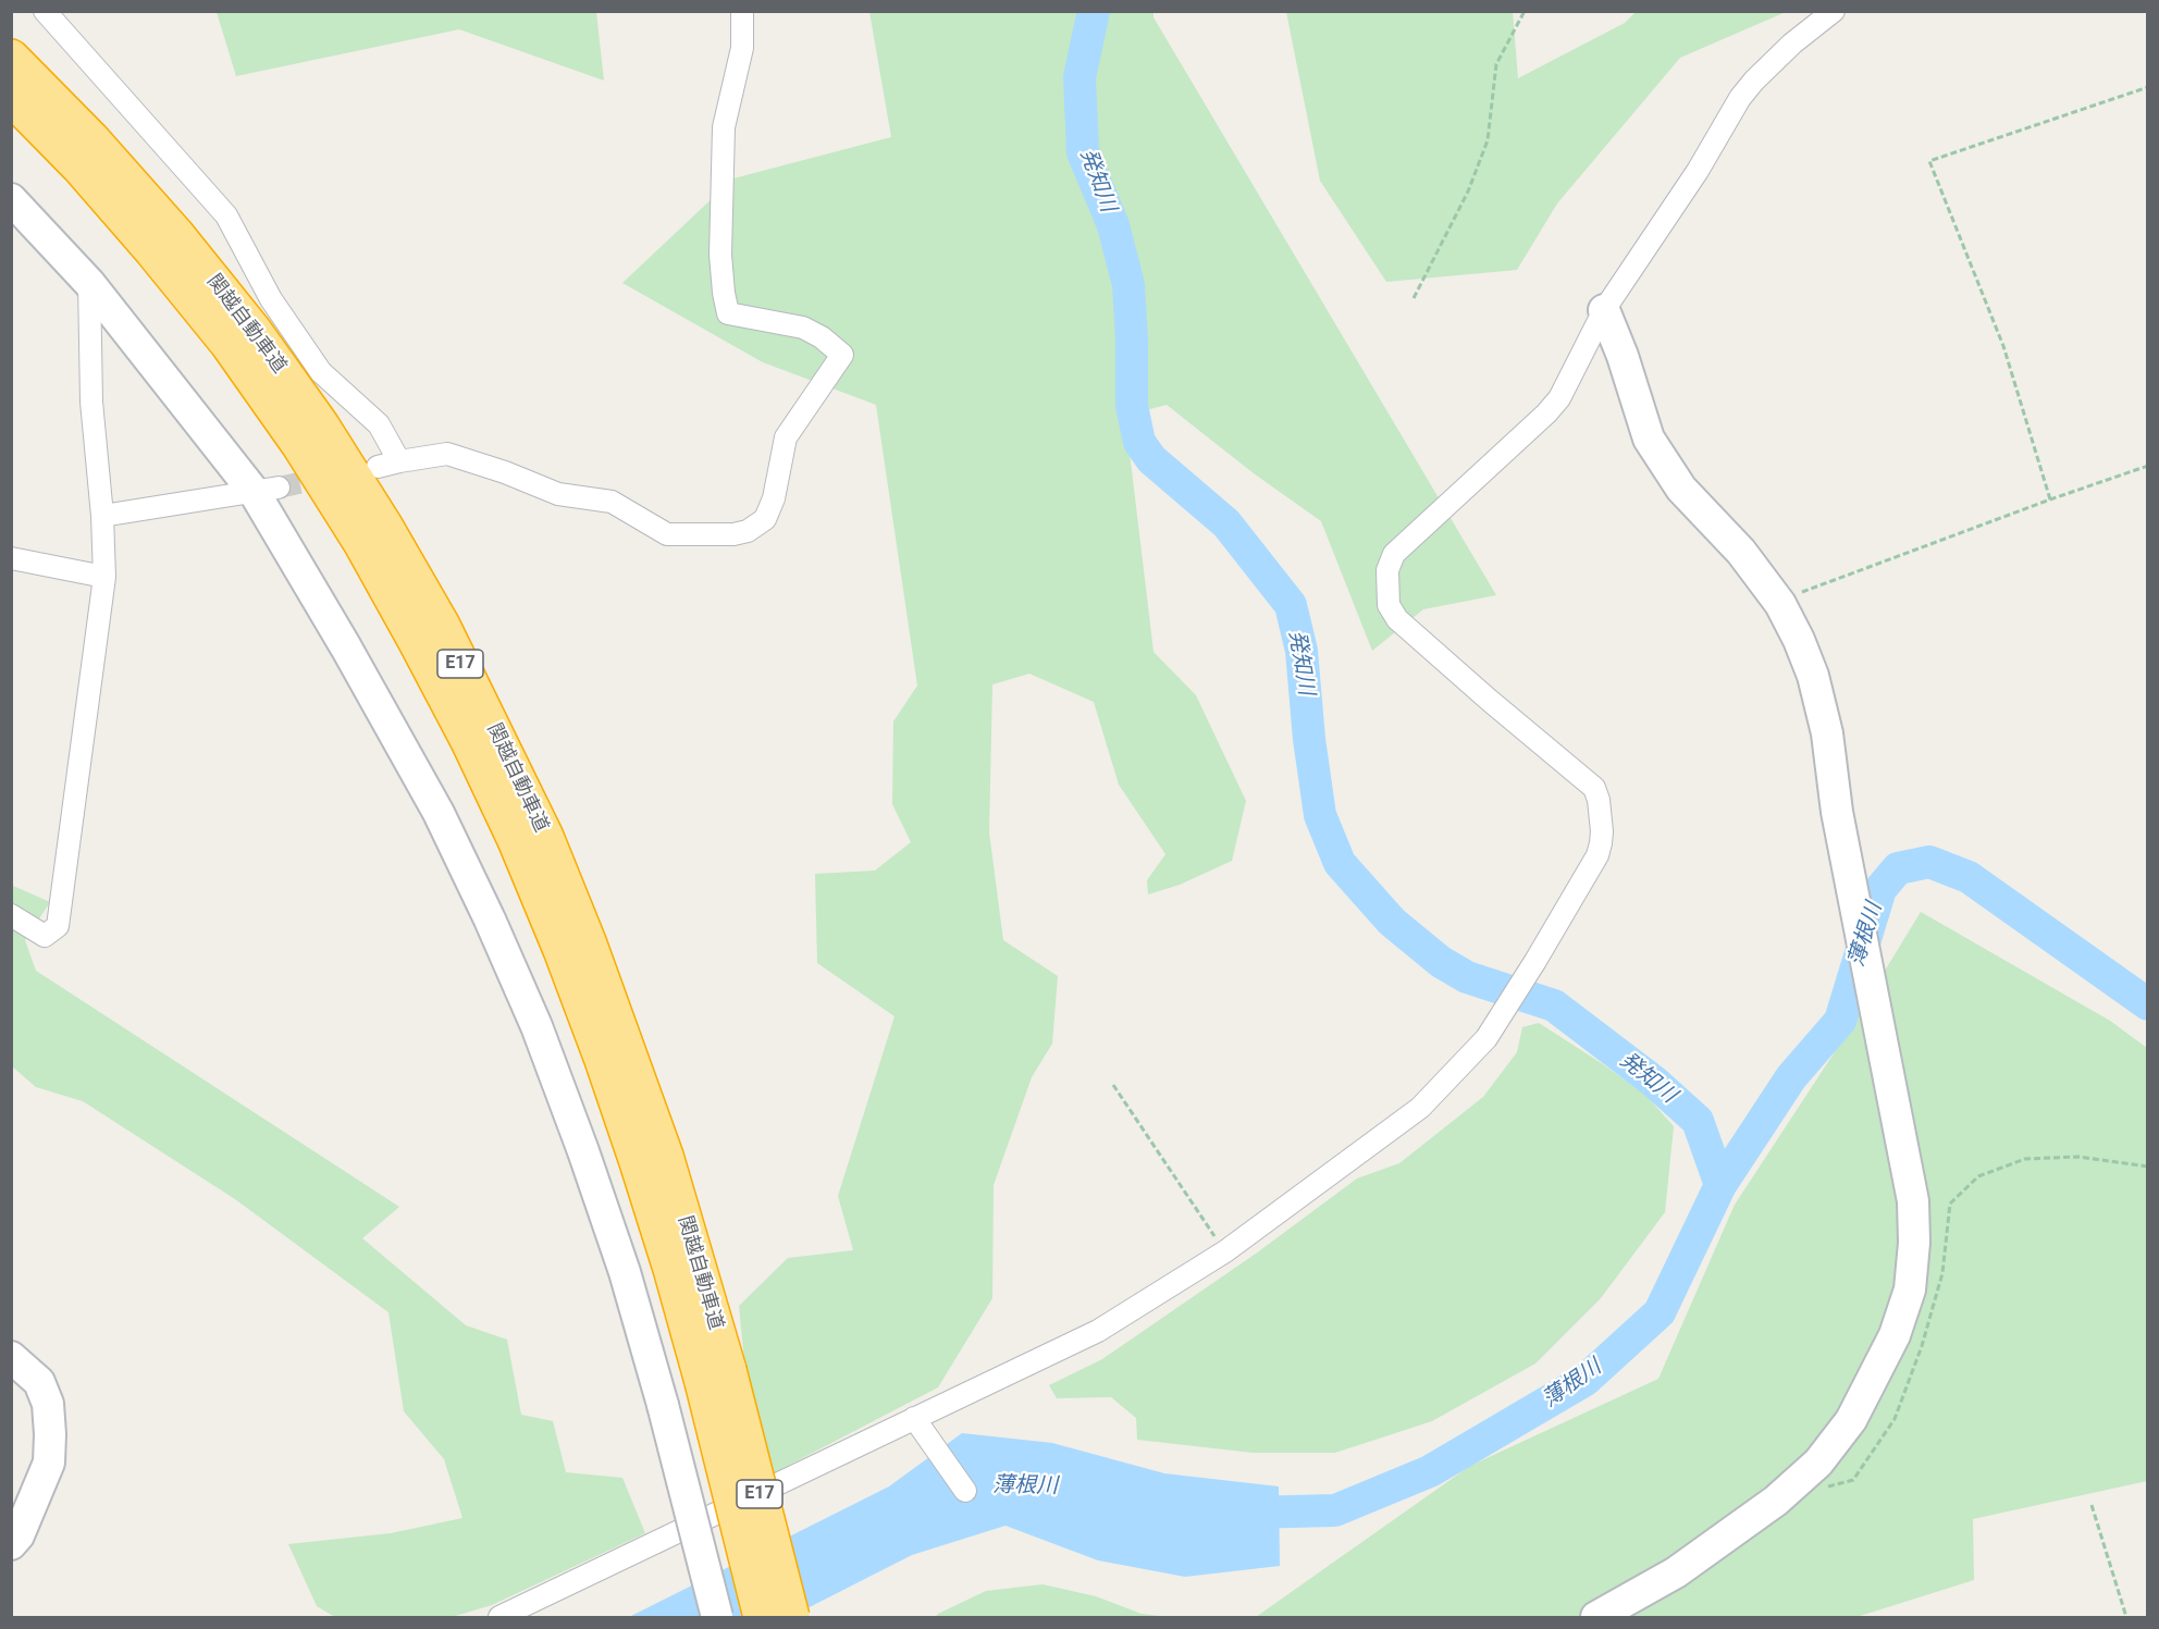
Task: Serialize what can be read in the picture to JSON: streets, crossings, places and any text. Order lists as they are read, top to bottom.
{
  "streets": {
    "highway": ["関越自動車道", "E17"]
  },
  "water": ["発知川", "薄根川"]
}
